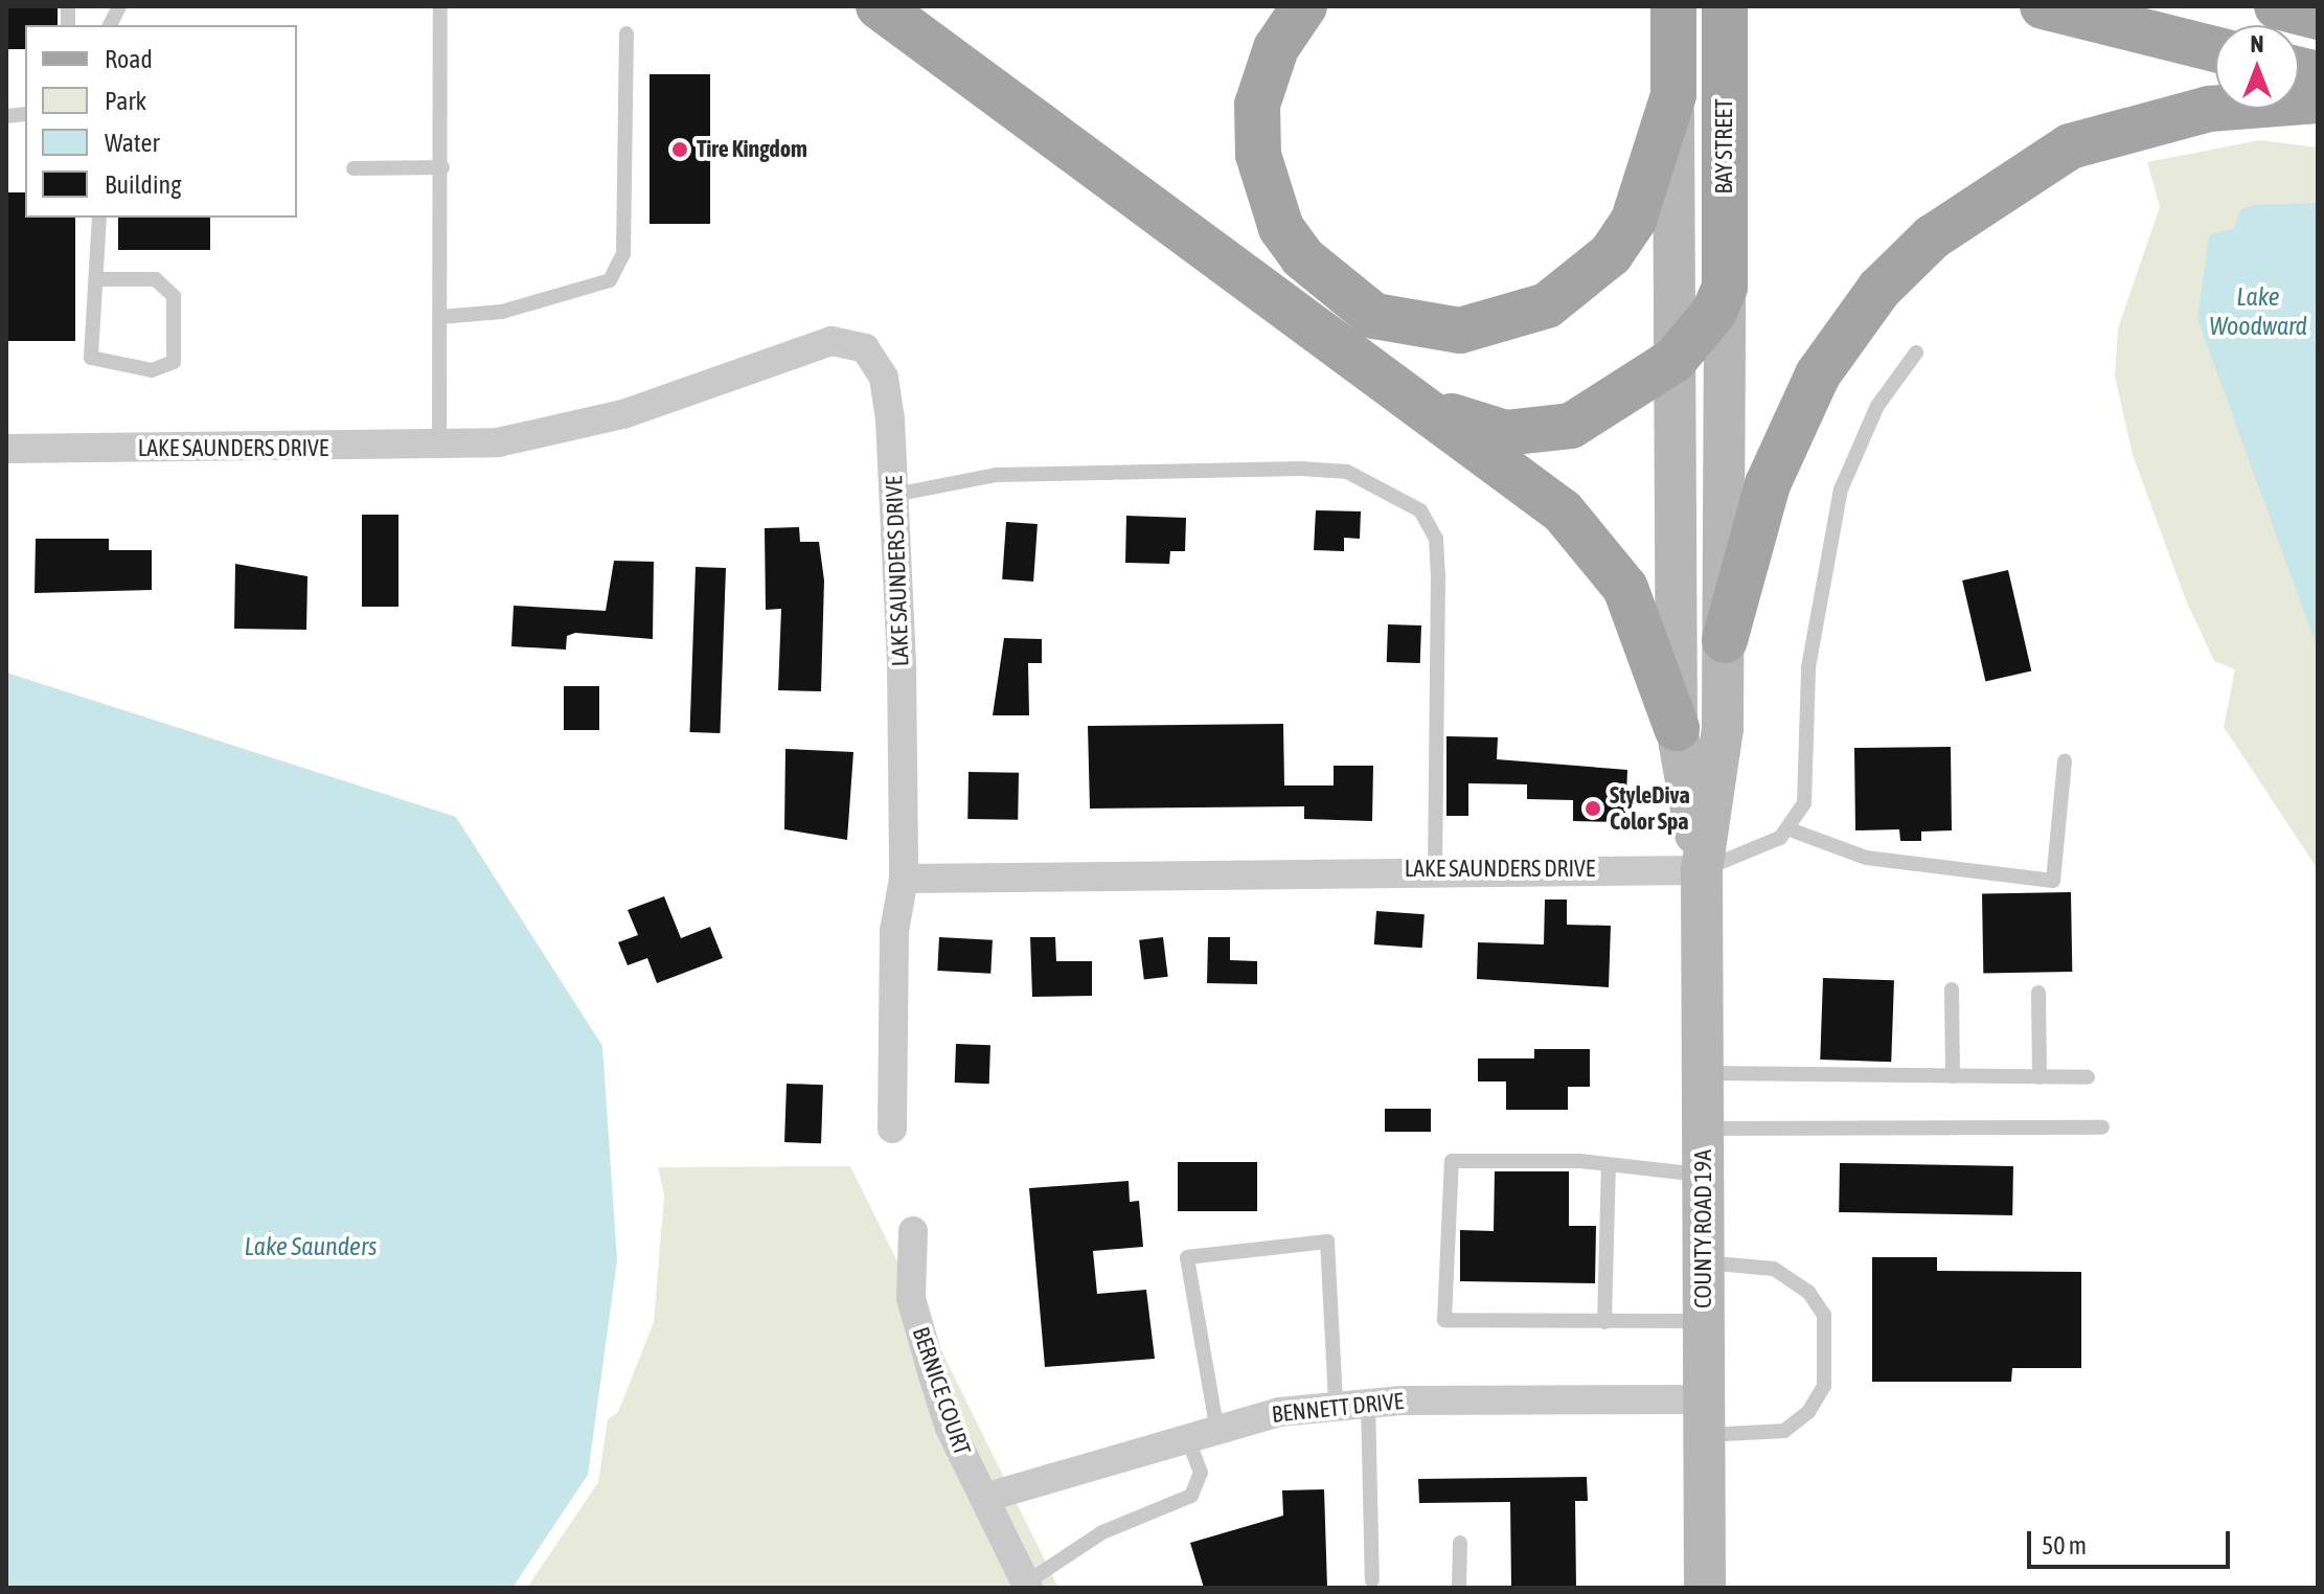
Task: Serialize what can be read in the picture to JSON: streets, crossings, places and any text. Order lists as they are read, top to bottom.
{
  "streets": {
    "main road": ["BAY STREET", "COUNTY ROAD 19A"],
    "street": ["LAKE SAUNDERS DRIVE", "BERNICE COURT", "BENNETT DRIVE"]
  },
  "crossings": [
    ["LAKE SAUNDERS DRIVE", "COUNTY ROAD 19A"],
    ["COUNTY ROAD 19A", "BENNETT DRIVE"],
    ["BERNICE COURT", "BENNETT DRIVE"]
  ],
  "water": ["Lake Woodward", "Lake Saunders"],
  "places": ["Tire Kingdom", "StyleDiva Color Spa"],
  "legend": [
    "Road",
    "Park",
    "Water",
    "Building"
  ],
  "scale_bar": "50 m",
  "north": "top"
}
